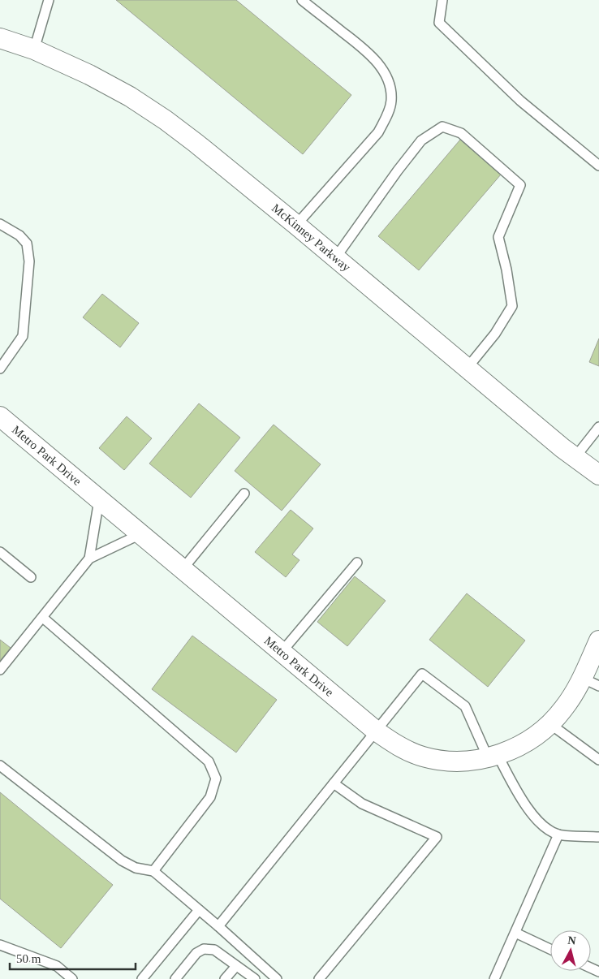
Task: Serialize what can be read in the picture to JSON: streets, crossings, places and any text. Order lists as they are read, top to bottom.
{
  "streets": {
    "street": ["McKinney Parkway", "Metro Park Drive"]
  },
  "scale_bar": "50 m",
  "north": "top"
}
